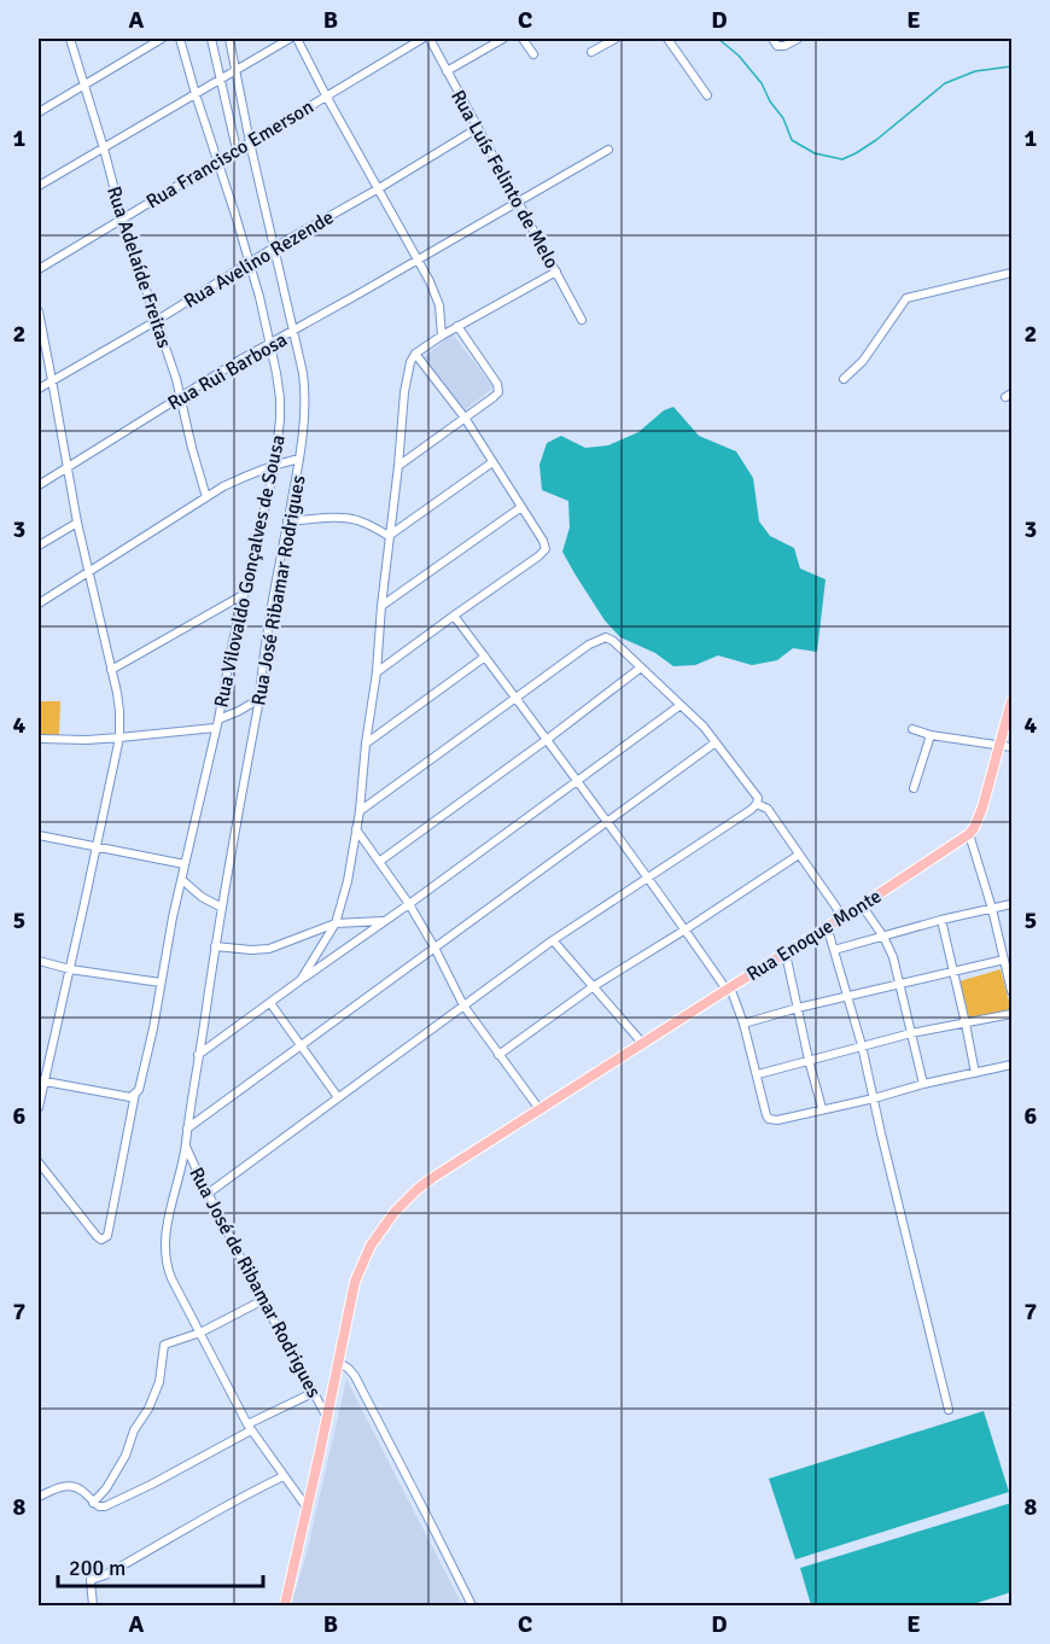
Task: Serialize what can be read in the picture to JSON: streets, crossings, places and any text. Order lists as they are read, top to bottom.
{
  "streets": {
    "main road": ["Rua Enoque Monte"],
    "street": [
      "Rua Francisco Emerson",
      "Rua Luís Felinto de Melo",
      "Rua Avelino Rezende",
      "Rua Adelaíde Freitas",
      "Rua Rui Barbosa",
      "Rua Vilovaldo Gonçalves de Sousa",
      "Rua José Ribamar Rodrigues",
      "Rua José de Ribamar Rodrigues"
    ]
  },
  "crossings": [
    ["Rua Francisco Emerson", "Rua Adelaíde Freitas"],
    ["Rua Francisco Emerson", "Rua Vilovaldo Gonçalves de Sousa"],
    ["Rua Francisco Emerson", "Rua José Ribamar Rodrigues"],
    ["Rua Luís Felinto de Melo", "Rua Avelino Rezende"],
    ["Rua Luís Felinto de Melo", "Rua Rui Barbosa"],
    ["Rua Avelino Rezende", "Rua Adelaíde Freitas"],
    ["Rua Avelino Rezende", "Rua Vilovaldo Gonçalves de Sousa"],
    ["Rua Avelino Rezende", "Rua José Ribamar Rodrigues"],
    ["Rua Adelaíde Freitas", "Rua Rui Barbosa"],
    ["Rua Rui Barbosa", "Rua Vilovaldo Gonçalves de Sousa"],
    ["Rua Rui Barbosa", "Rua José Ribamar Rodrigues"],
    ["Rua José Ribamar Rodrigues", "Rua Enoque Monte"],
    ["Rua José Ribamar Rodrigues", "Rua José de Ribamar Rodrigues"],
    ["Rua Enoque Monte", "Rua José de Ribamar Rodrigues"]
  ],
  "scale_bar": "200 m",
  "grid": {
    "columns": [
      "A",
      "B",
      "C",
      "D",
      "E"
    ],
    "rows": [
      "1",
      "2",
      "3",
      "4",
      "5",
      "6",
      "7",
      "8"
    ]
  }
}
